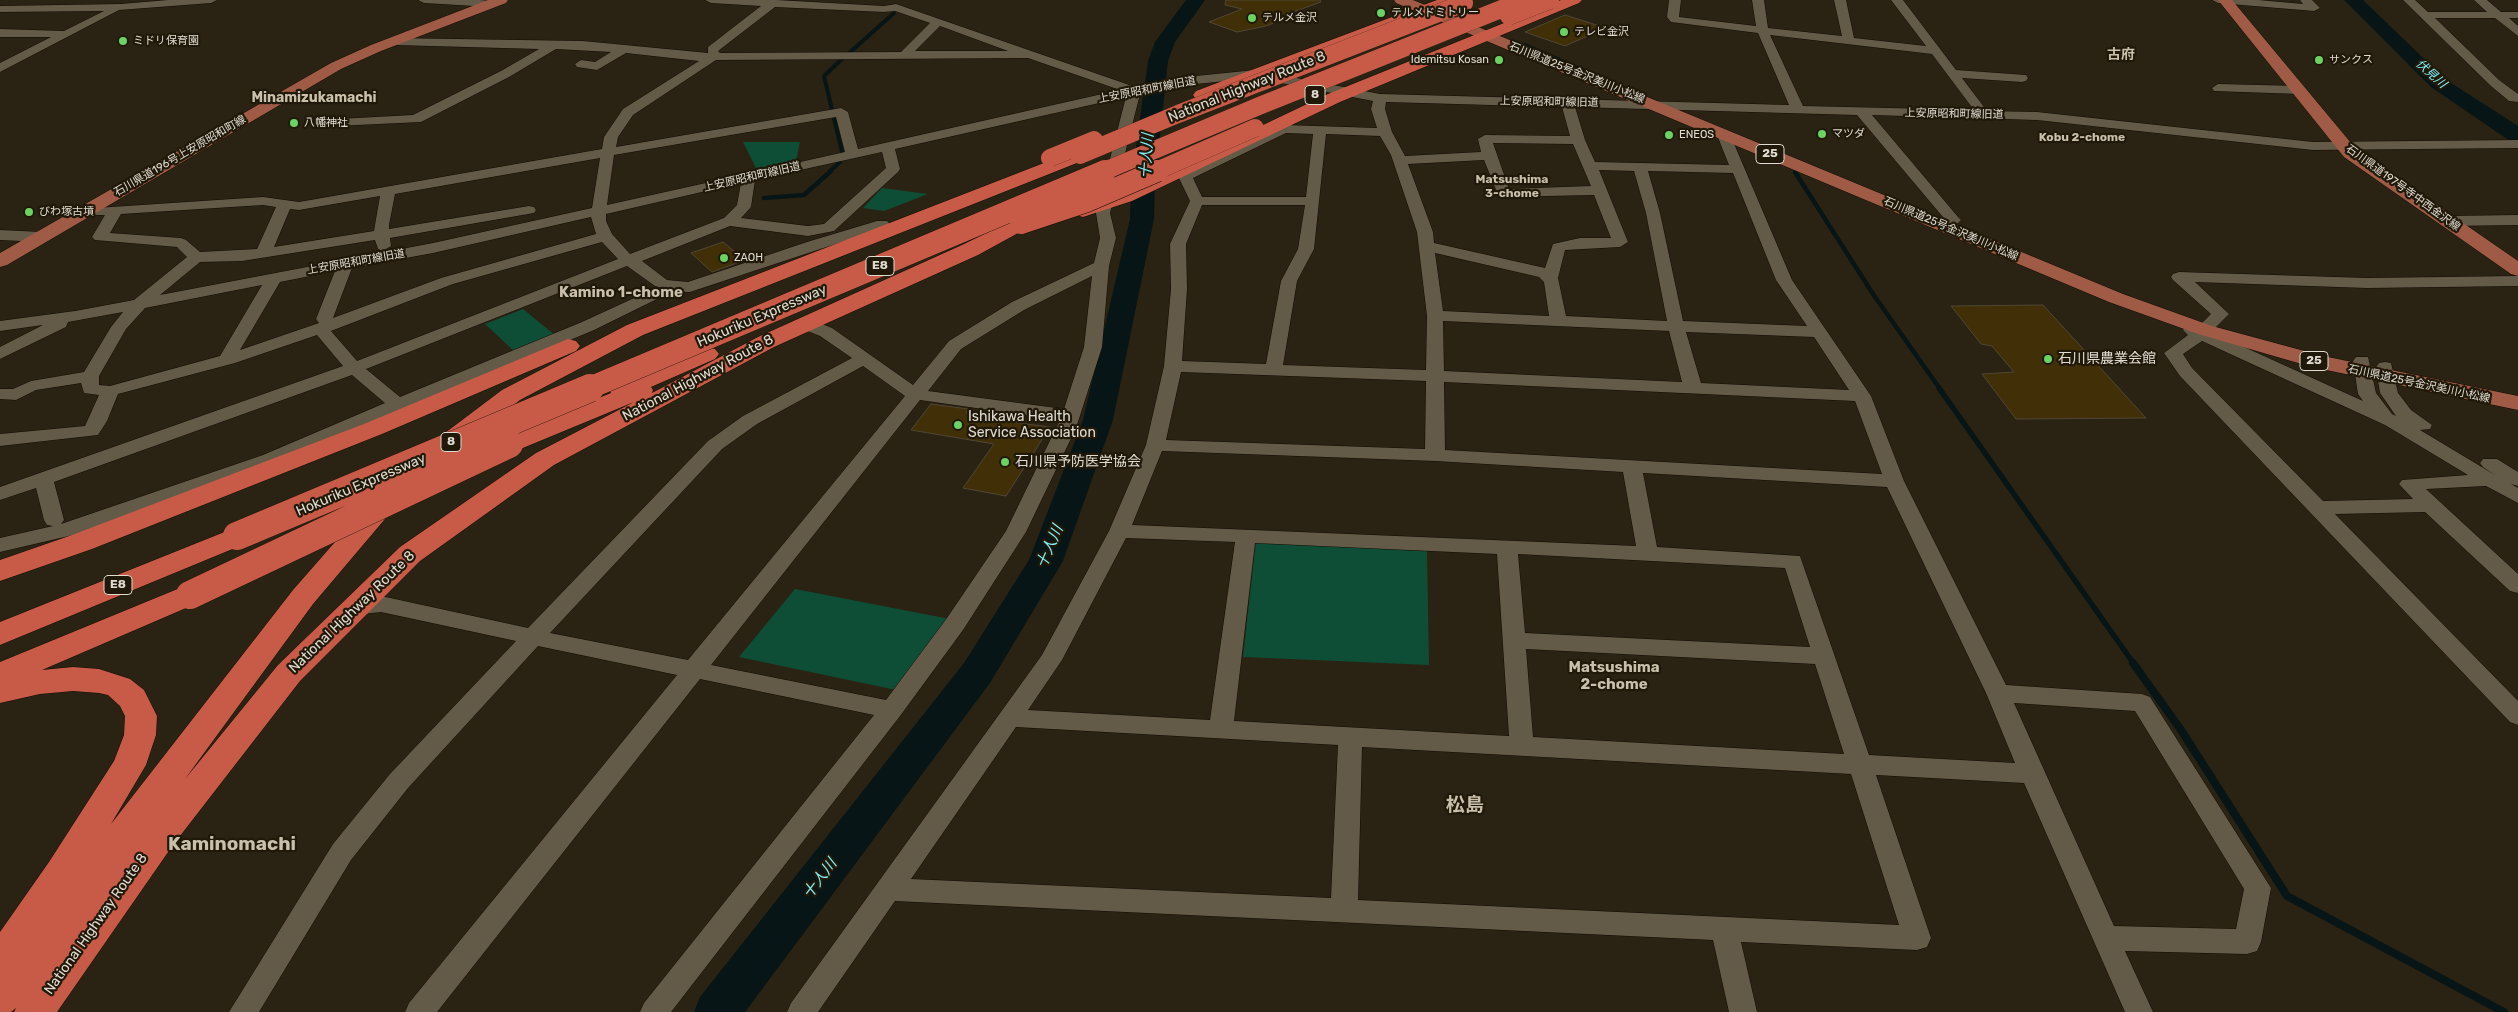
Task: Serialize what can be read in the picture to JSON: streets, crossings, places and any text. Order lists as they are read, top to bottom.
{
  "streets": {
    "highway": [
      "National Highway Route 8",
      "8",
      "E8",
      "Hokuriku Expressway"
    ],
    "main road": [
      "石川県道25号金沢美川小松線",
      "25",
      "石川県道196号上安原昭和町線",
      "石川県道197号寺中西金沢線"
    ],
    "street": ["上安原昭和町線旧道"]
  },
  "crossings": [
    ["石川県道25号金沢美川小松線", "上安原昭和町線旧道"],
    ["石川県道25号金沢美川小松線", "8"],
    ["National Highway Route 8", "8"],
    ["上安原昭和町線旧道", "8"],
    ["上安原昭和町線旧道", "石川県道197号寺中西金沢線"]
  ],
  "districts": [
    "古府",
    "Minamizukamachi",
    "Kobu 2-chome",
    "Matsushima 3-chome",
    "Kamino 1-chome",
    "Matsushima 2-chome",
    "松島",
    "Kaminomachi"
  ],
  "water": ["伏見川", "十人川"],
  "places": [
    "テルメドミトリー",
    "テルメ金沢",
    "テレビ金沢",
    "ミドリ保育園",
    "Idemitsu Kosan",
    "サンクス",
    "八幡神社",
    "マツダ",
    "ENEOS",
    "びわ塚古墳",
    "ZAOH",
    "石川県農業会館",
    "Ishikawa Health Service Association",
    "石川県予防医学協会"
  ]
}
